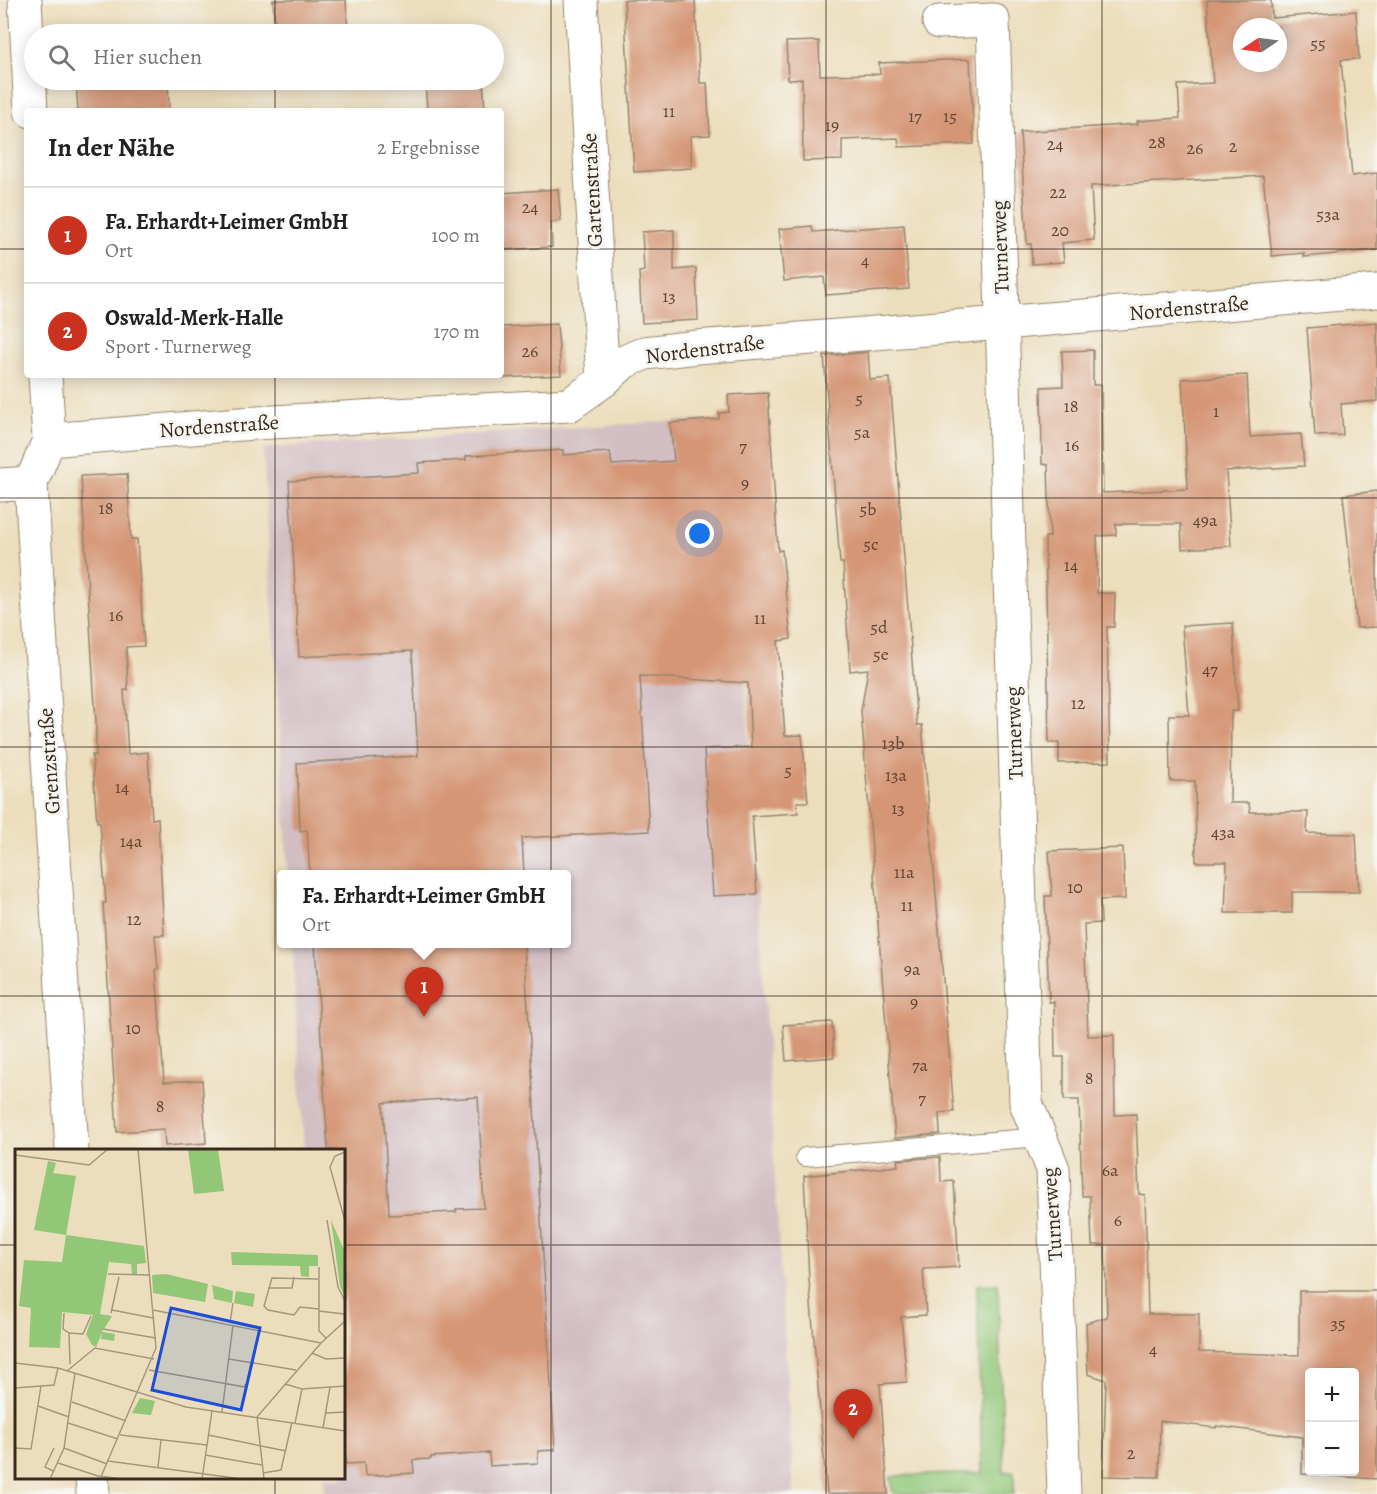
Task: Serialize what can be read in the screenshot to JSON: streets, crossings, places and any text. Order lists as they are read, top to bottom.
{
  "streets": {
    "street": [
      "Gartenstraße",
      "Turnerweg",
      "Nordenstraße",
      "Grenzstraße"
    ]
  },
  "crossings": [
    ["Gartenstraße", "Nordenstraße"],
    ["Turnerweg", "Nordenstraße"],
    ["Nordenstraße", "Grenzstraße"]
  ],
  "house_numbers": [
    "55",
    "11",
    "17",
    "15",
    "19",
    "28",
    "24",
    "2",
    "26",
    "22",
    "24",
    "53a",
    "20",
    "4",
    "13",
    "26",
    "5",
    "18",
    "1",
    "5a",
    "16",
    "7",
    "9",
    "18",
    "5b",
    "49a",
    "5c",
    "14",
    "16",
    "11",
    "5d",
    "5e",
    "47",
    "12",
    "13b",
    "5",
    "13a",
    "14",
    "13",
    "43a",
    "14a",
    "11a",
    "10",
    "11",
    "12",
    "9a",
    "9",
    "10",
    "7a",
    "8",
    "7",
    "8",
    "6a",
    "6",
    "35",
    "4",
    "2"
  ],
  "north": "left",
  "page": {
    "search": "Hier suchen",
    "heading": ["In der Nähe", "2 Ergebnisse"],
    "list": [
      {
        "mark": "1",
        "name": "Fa. Erhardt+Leimer GmbH",
        "note": "Ort",
        "value": "100 m"
      },
      {
        "mark": "2",
        "name": "Oswald-Merk-Halle",
        "note": "Sport · Turnerweg",
        "value": "170 m"
      }
    ],
    "popup": ["Fa. Erhardt+Leimer GmbH", "Ort"],
    "pins": ["1", "2"],
    "map_buttons": ["+", "−"]
  }
}
